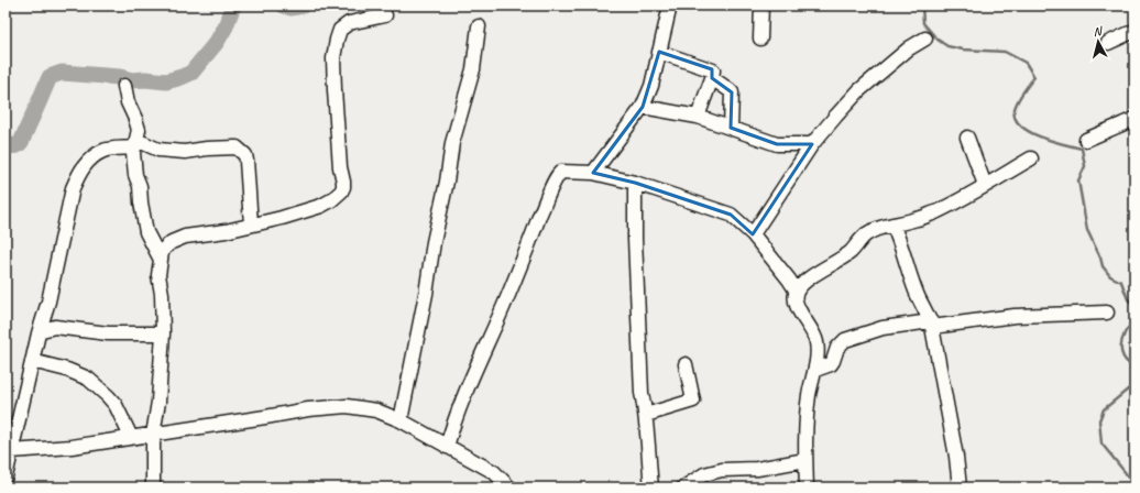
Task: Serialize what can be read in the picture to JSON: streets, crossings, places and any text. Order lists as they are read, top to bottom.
{
  "north": "top"
}
